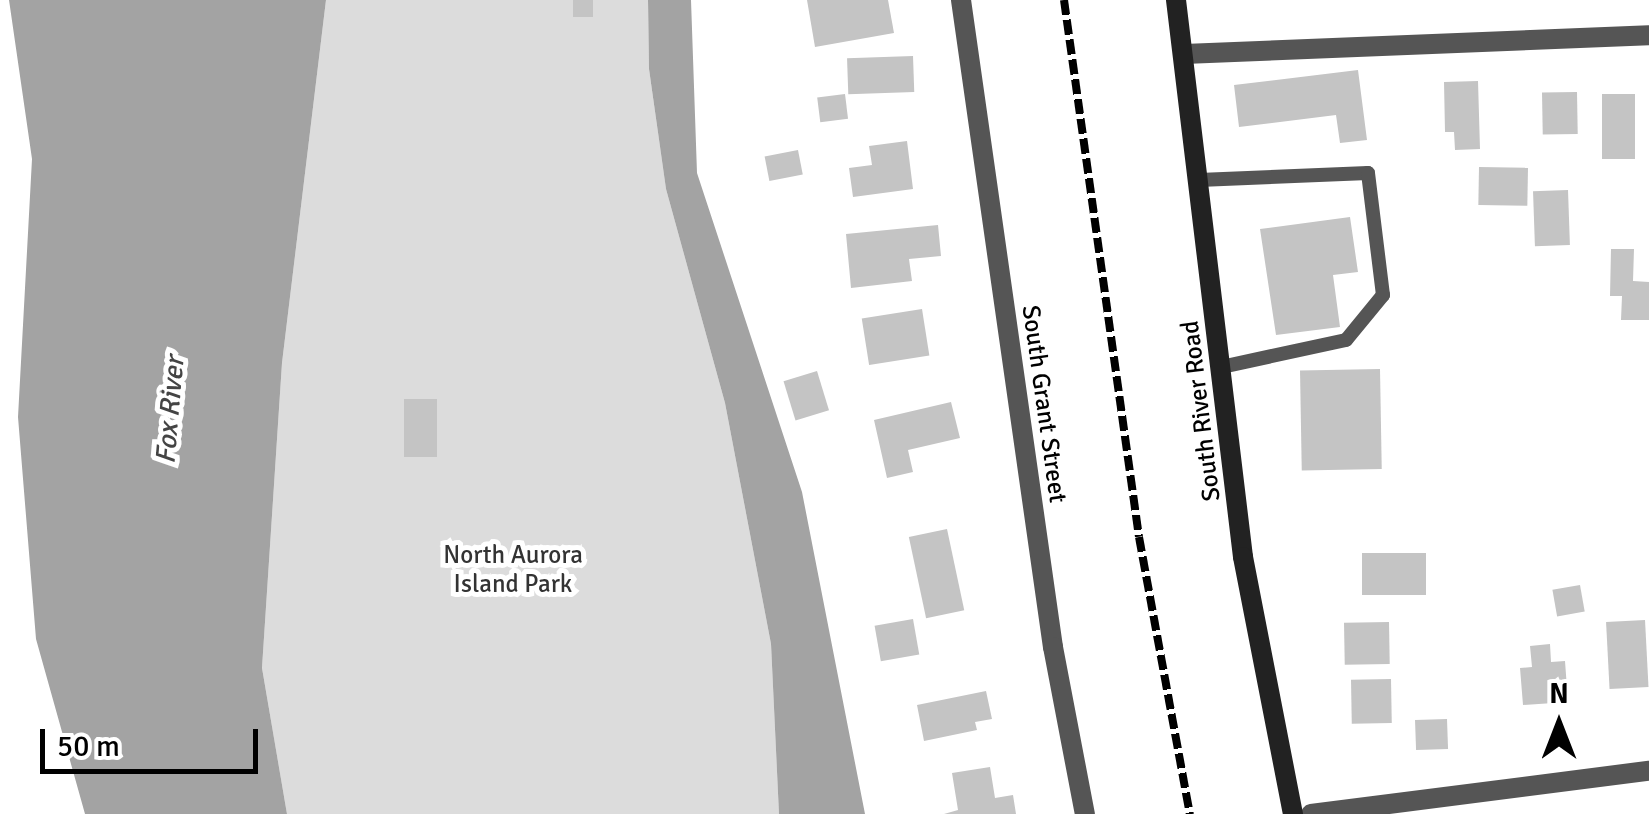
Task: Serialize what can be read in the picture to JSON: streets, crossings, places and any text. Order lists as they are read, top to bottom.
{
  "streets": {
    "main road": ["South River Road"],
    "street": ["South Grant Street"]
  },
  "water": ["Fox River"],
  "parks": ["North Aurora Island Park"],
  "scale_bar": "50 m",
  "north": "top"
}
